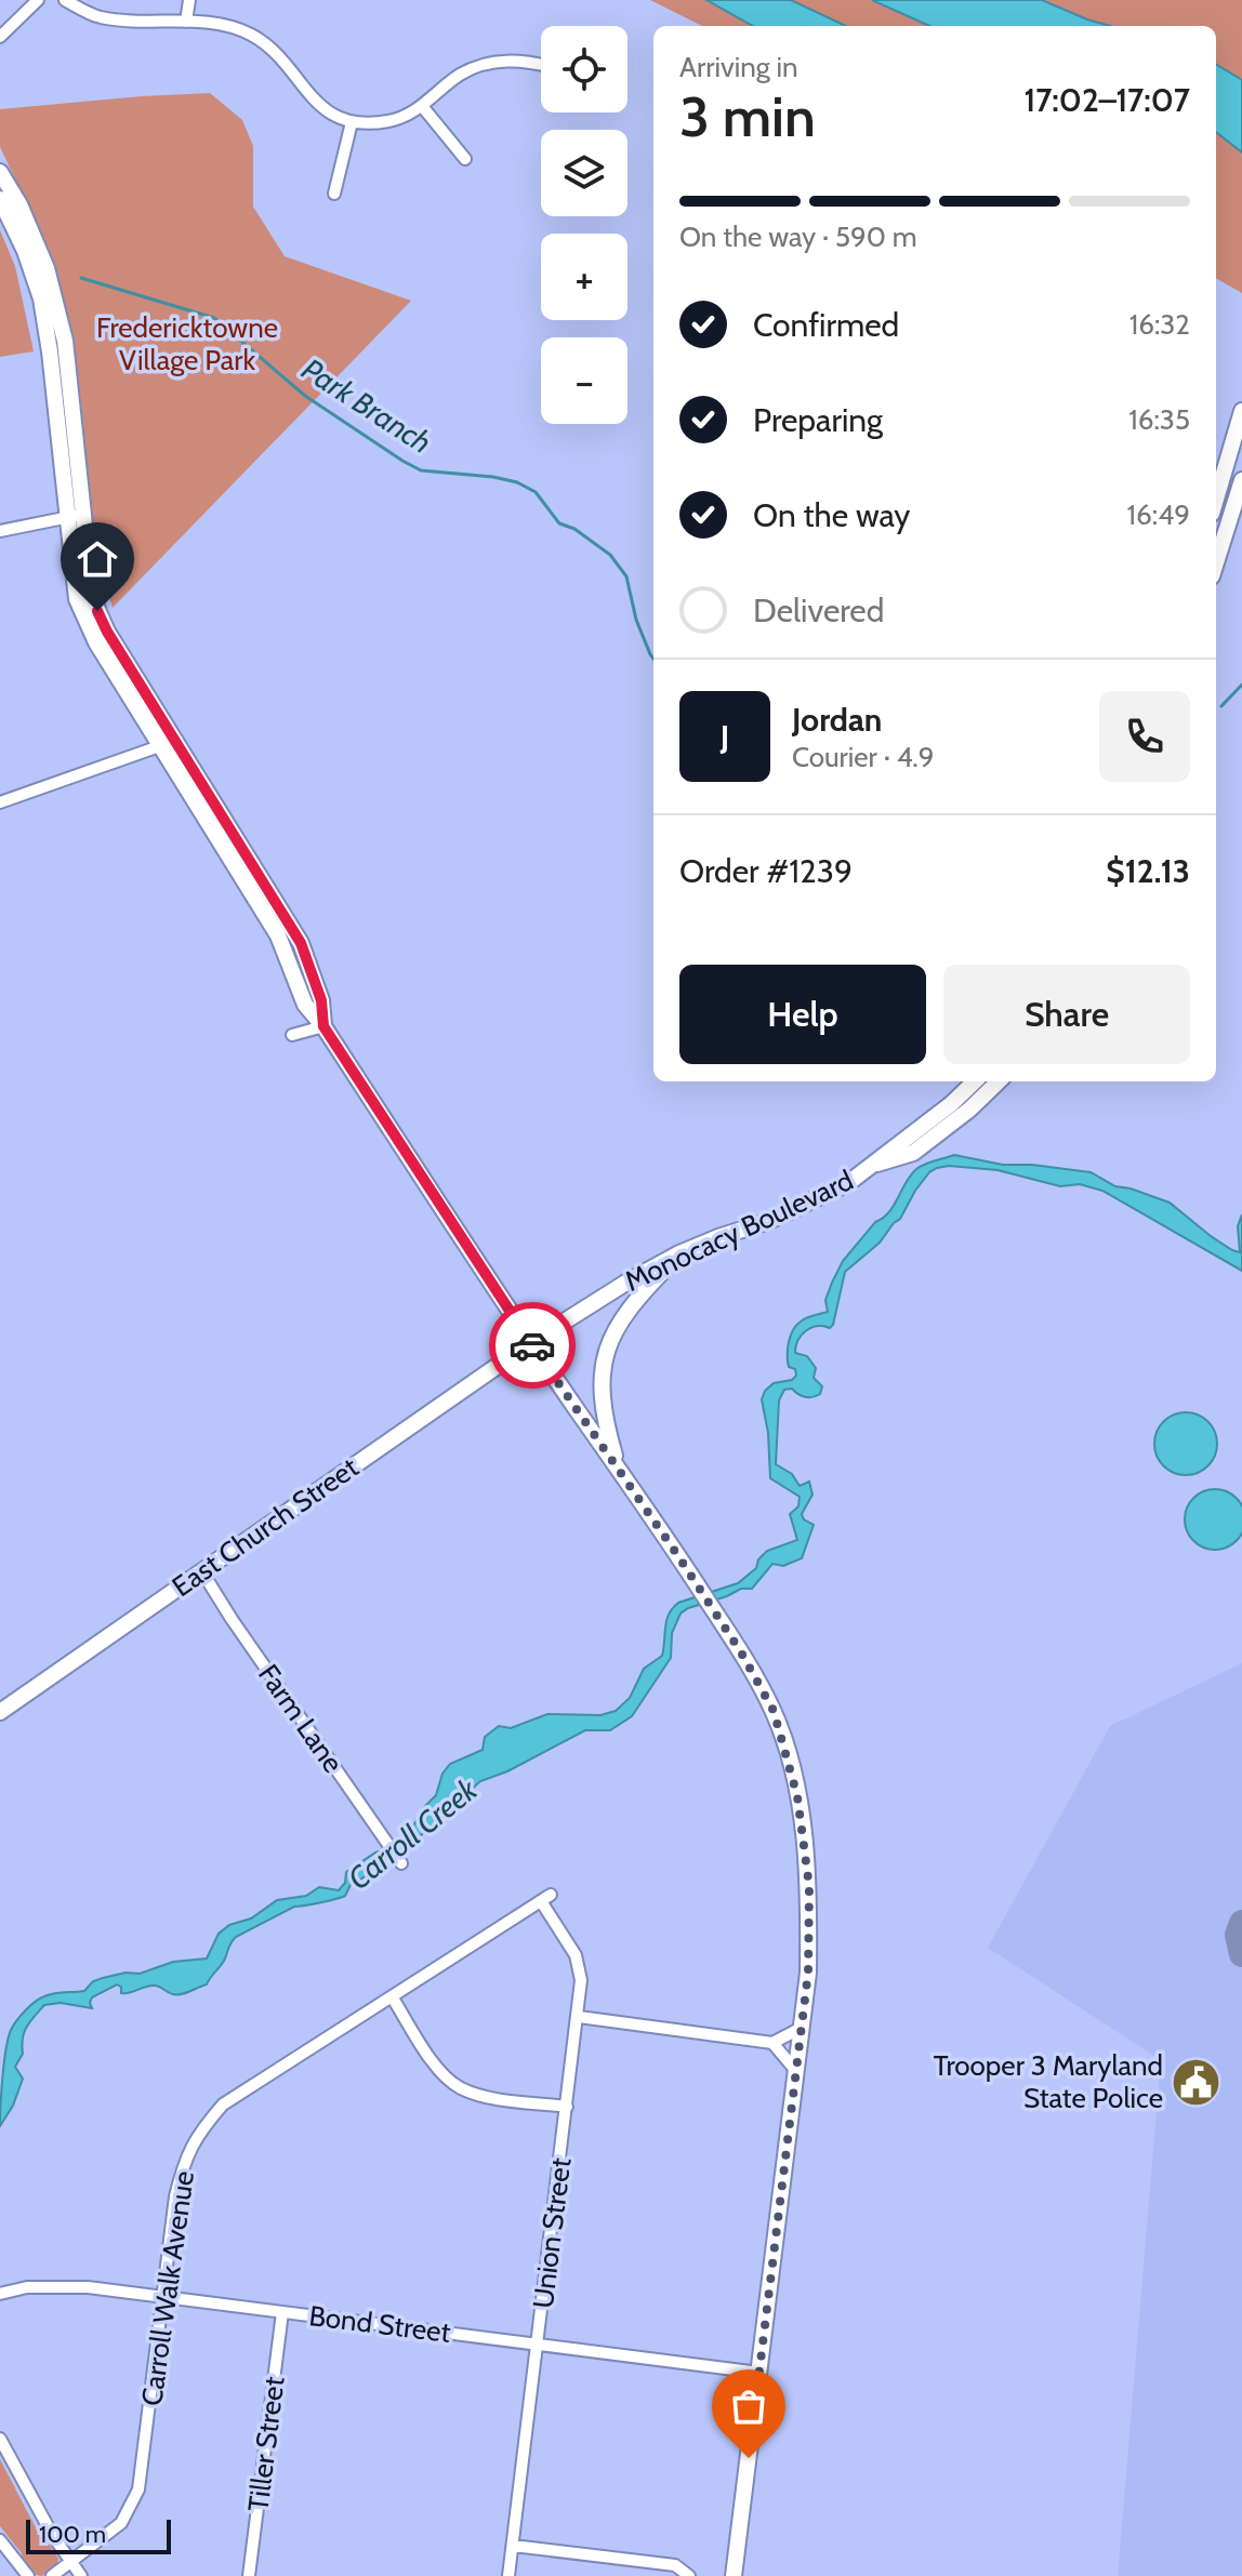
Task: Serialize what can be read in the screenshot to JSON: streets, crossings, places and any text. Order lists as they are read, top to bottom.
{
  "streets": {
    "main road": ["Monocacy Boulevard", "East Church Street"],
    "street": [
      "Farm Lane",
      "Union Street",
      "Carroll Walk Avenue",
      "Bond Street",
      "Tiller Street"
    ]
  },
  "crossings": [
    ["Monocacy Boulevard", "East Church Street"],
    ["East Church Street", "Farm Lane"],
    ["Union Street", "Carroll Walk Avenue"],
    ["Union Street", "Bond Street"],
    ["Carroll Walk Avenue", "Bond Street"],
    ["Bond Street", "Tiller Street"]
  ],
  "water": ["Park Branch", "Carroll Creek"],
  "parks": ["Fredericktowne Village Park"],
  "places": {
    "public building": ["Trooper 3 Maryland State Police"]
  },
  "scale_bar": "100 m",
  "page": {
    "map_buttons": ["+", "−"],
    "heading": ["3 min", "Arriving in", "17:02–17:07"],
    "panel": [
      "Jordan",
      "Courier · 4.9",
      "Order #1239",
      "$12.13"
    ],
    "bar": "On the way · 590 m",
    "list": [
      ["Confirmed", "16:32"],
      ["Preparing", "16:35"],
      ["On the way", "16:49"],
      "Delivered"
    ],
    "round": "J",
    "buttons": ["Help", "Share"],
    "scale": "100 m"
  }
}
